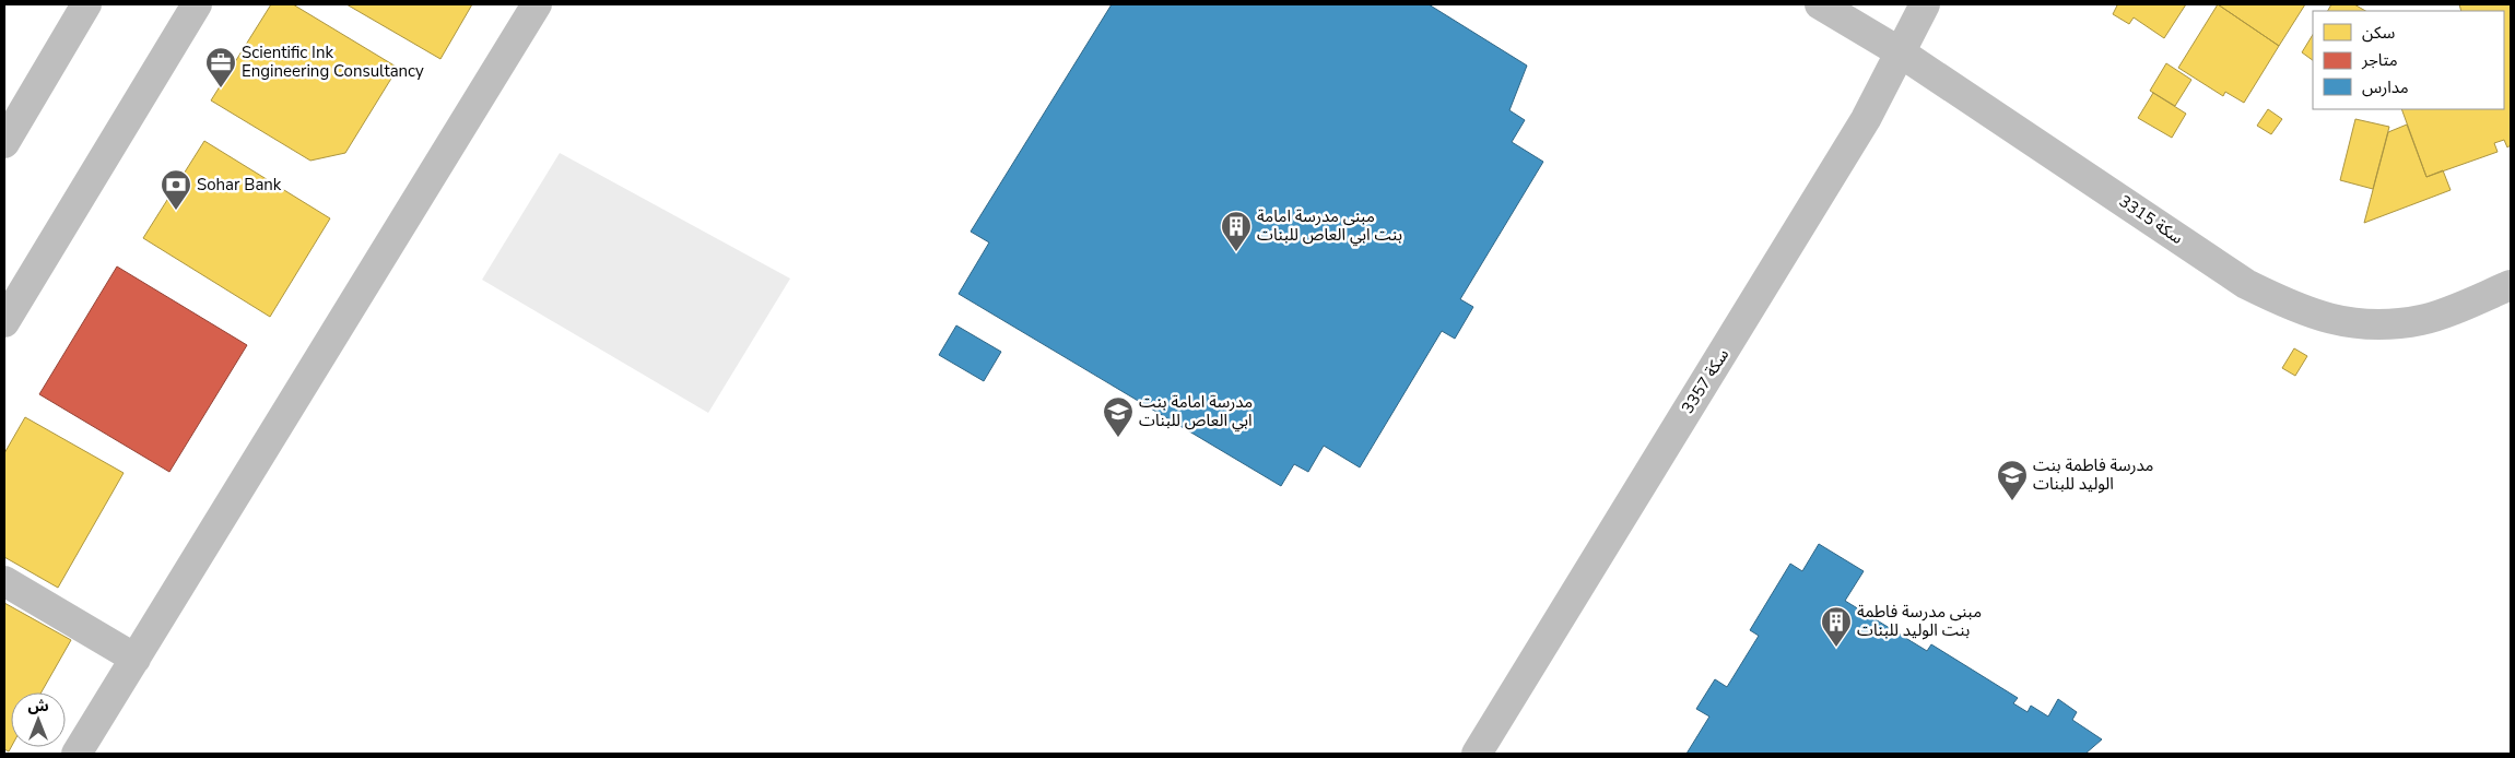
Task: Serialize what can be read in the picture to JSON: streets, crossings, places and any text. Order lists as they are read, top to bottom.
{
  "streets": {
    "street": ["سكة 3315", "سكة 3357"]
  },
  "crossings": [
    ["سكة 3315", "سكة 3357"]
  ],
  "places": {
    "office": ["Scientific Ink Engineering Consultancy"],
    "bank": ["Sohar Bank"],
    "building": ["مبنى مدرسة امامة بنت ابي العاص للبنات", "مبنى مدرسة فاطمة بنت الوليد للبنات"],
    "school or university": ["مدرسة امامة بنت ابي العاص للبنات", "مدرسة فاطمة بنت الوليد للبنات"]
  },
  "legend": ["سكن", "متاجر", "مدارس"],
  "north": "top"
}
